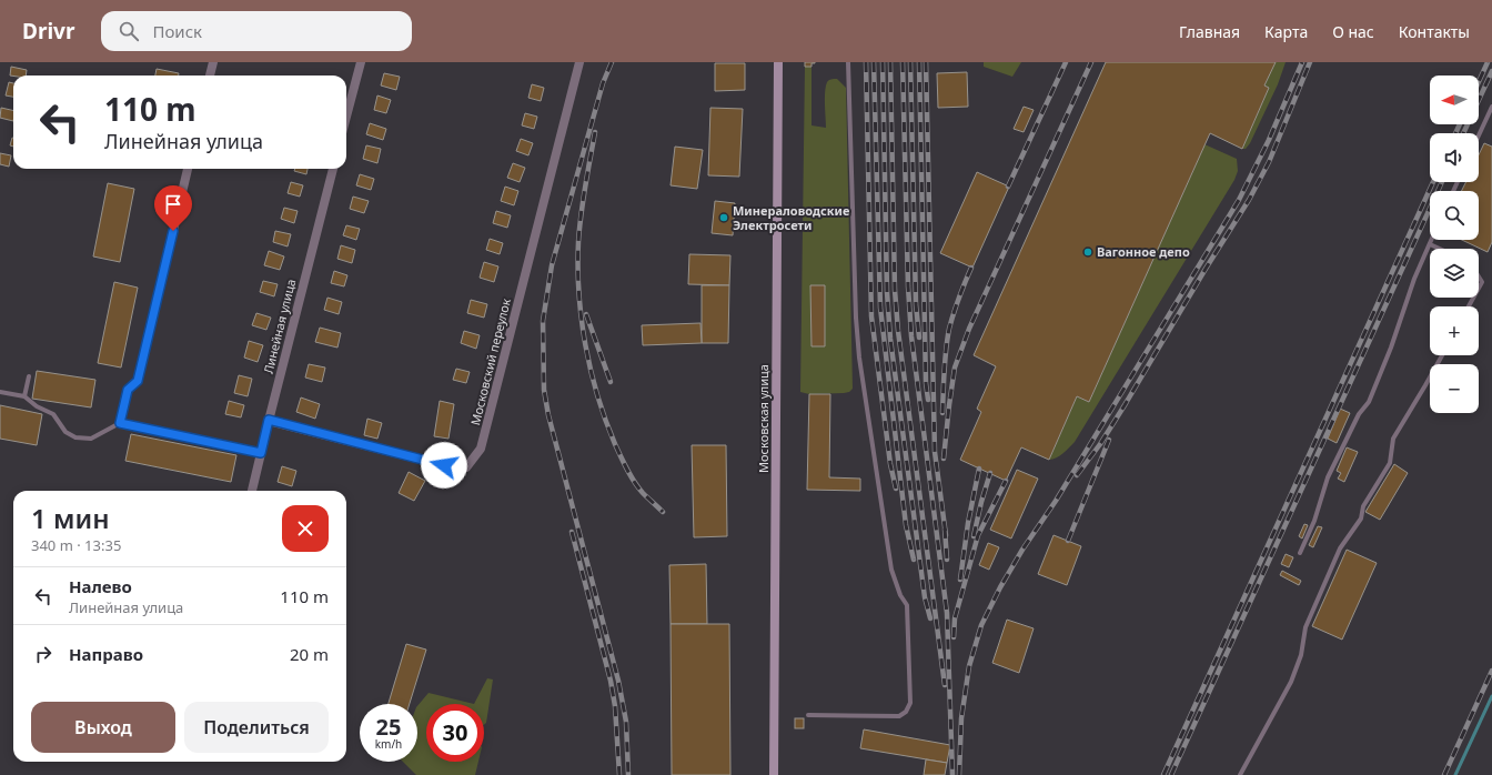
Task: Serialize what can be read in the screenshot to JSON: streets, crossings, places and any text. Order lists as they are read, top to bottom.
{
  "streets": {
    "street": ["Линейная улица", "Московский переулок", "Московская улица"]
  },
  "crossings": [
    ["Линейная улица", "Московский переулок"]
  ],
  "places": ["Минераловодские Электросети", "Вагонное депо"],
  "north": "left",
  "page": {
    "header": "Drivr",
    "search": "Поиск",
    "nav": [
      "Главная",
      "Карта",
      "О нас",
      "Контакты"
    ],
    "map_buttons": ["+", "−"],
    "turn": ["110 m", "Линейная улица"],
    "heading": ["1 мин", "340 m · 13:35"],
    "list": [
      {
        "name": "Налево",
        "note": "Линейная улица",
        "value": "110 m"
      },
      {
        "name": "Направо",
        "value": "20 m"
      }
    ],
    "buttons": ["Выход", "Поделиться"],
    "speed": "25 km/h",
    "limit": "30"
  }
}
